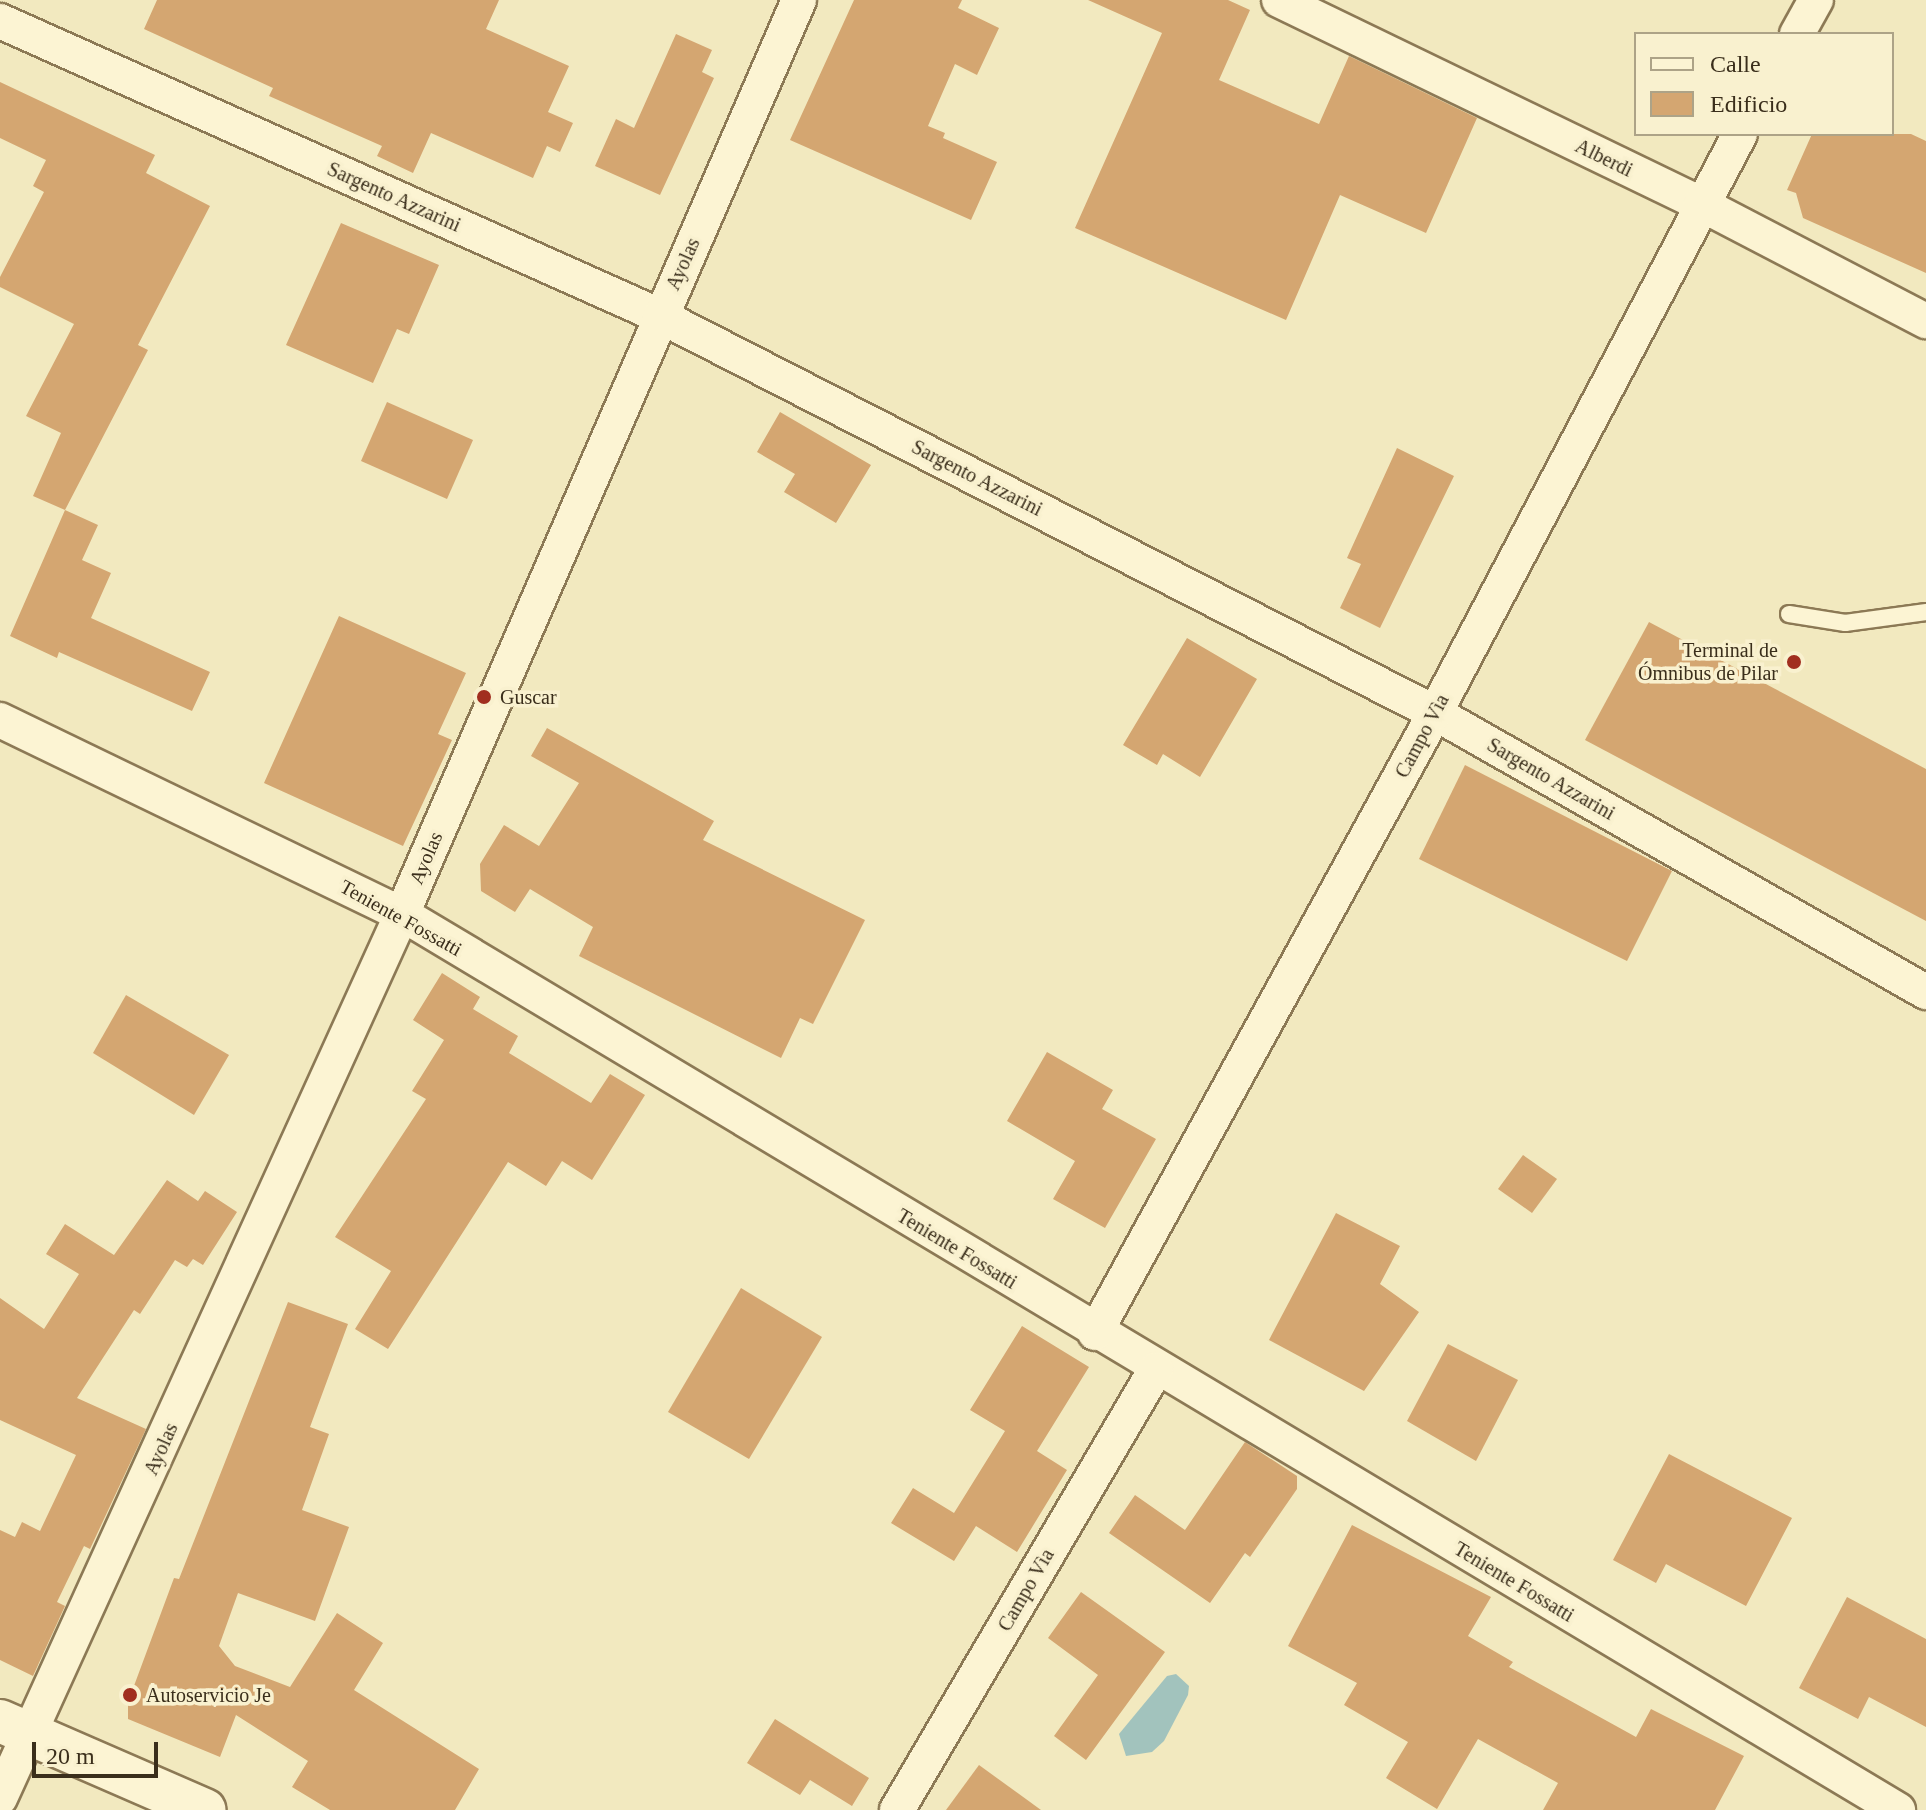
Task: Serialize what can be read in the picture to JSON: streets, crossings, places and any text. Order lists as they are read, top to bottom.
{
  "streets": {
    "street": [
      "Alberdi",
      "Sargento Azzarini",
      "Ayolas",
      "Campo Vìa",
      "Teniente Fossatti"
    ]
  },
  "crossings": [
    ["Alberdi", "Campo Vìa"],
    ["Sargento Azzarini", "Ayolas"],
    ["Sargento Azzarini", "Campo Vìa"],
    ["Ayolas", "Teniente Fossatti"],
    ["Campo Vìa", "Teniente Fossatti"]
  ],
  "places": ["Terminal de Ómnibus de Pilar", "Guscar", "Autoservicio Je"],
  "legend": ["Calle", "Edificio"],
  "scale_bar": "20 m"
}
